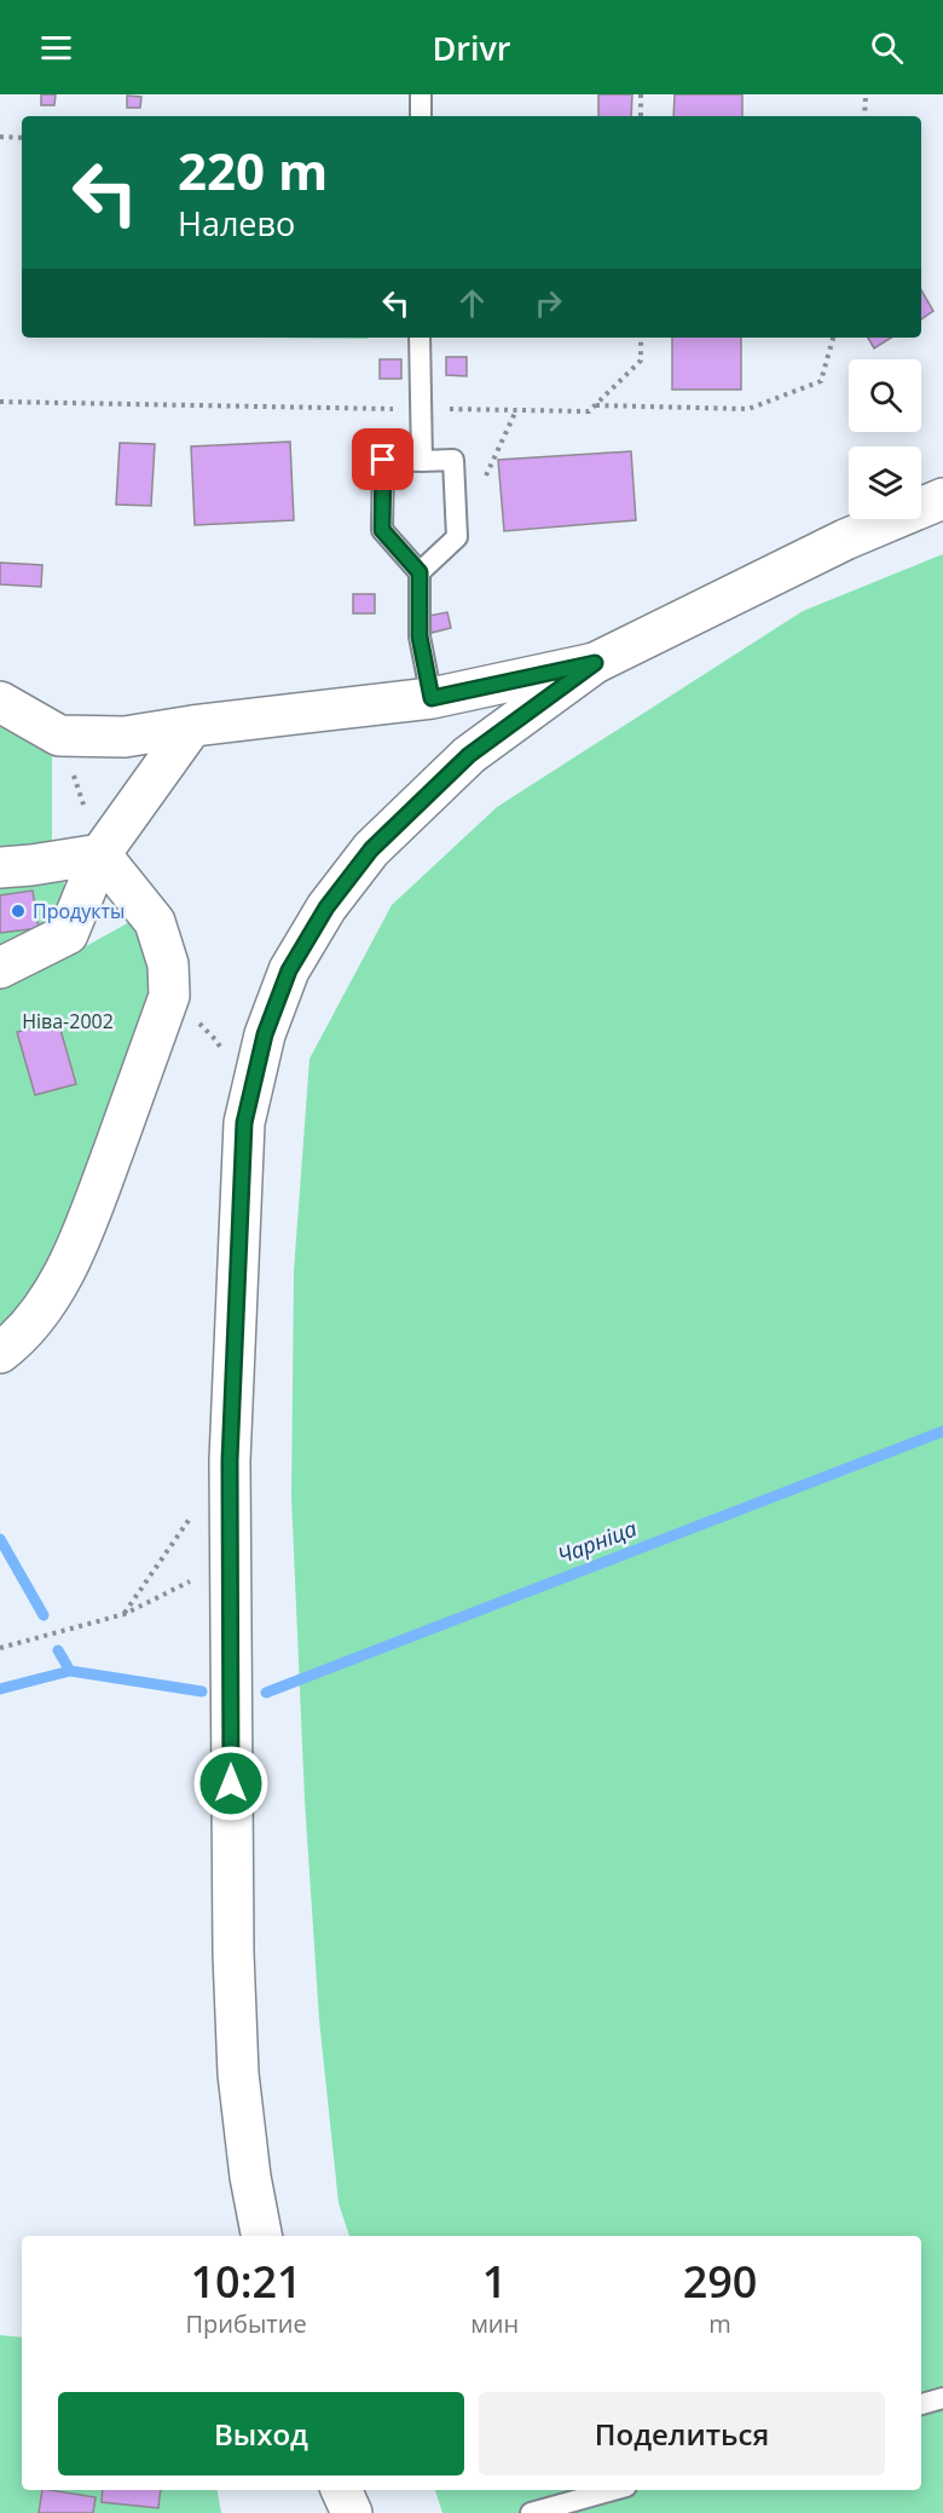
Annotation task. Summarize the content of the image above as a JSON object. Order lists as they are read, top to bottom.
{
  "water": ["Чарніца"],
  "parks": ["Ніва-2002"],
  "places": ["Продукты"],
  "page": {
    "header": "Drivr",
    "turn": ["220 m", "Налево"],
    "eta": [
      "10:21",
      "Прибытие",
      "1",
      "мин",
      "290",
      "m"
    ],
    "buttons": ["Выход", "Поделиться"]
  }
}
